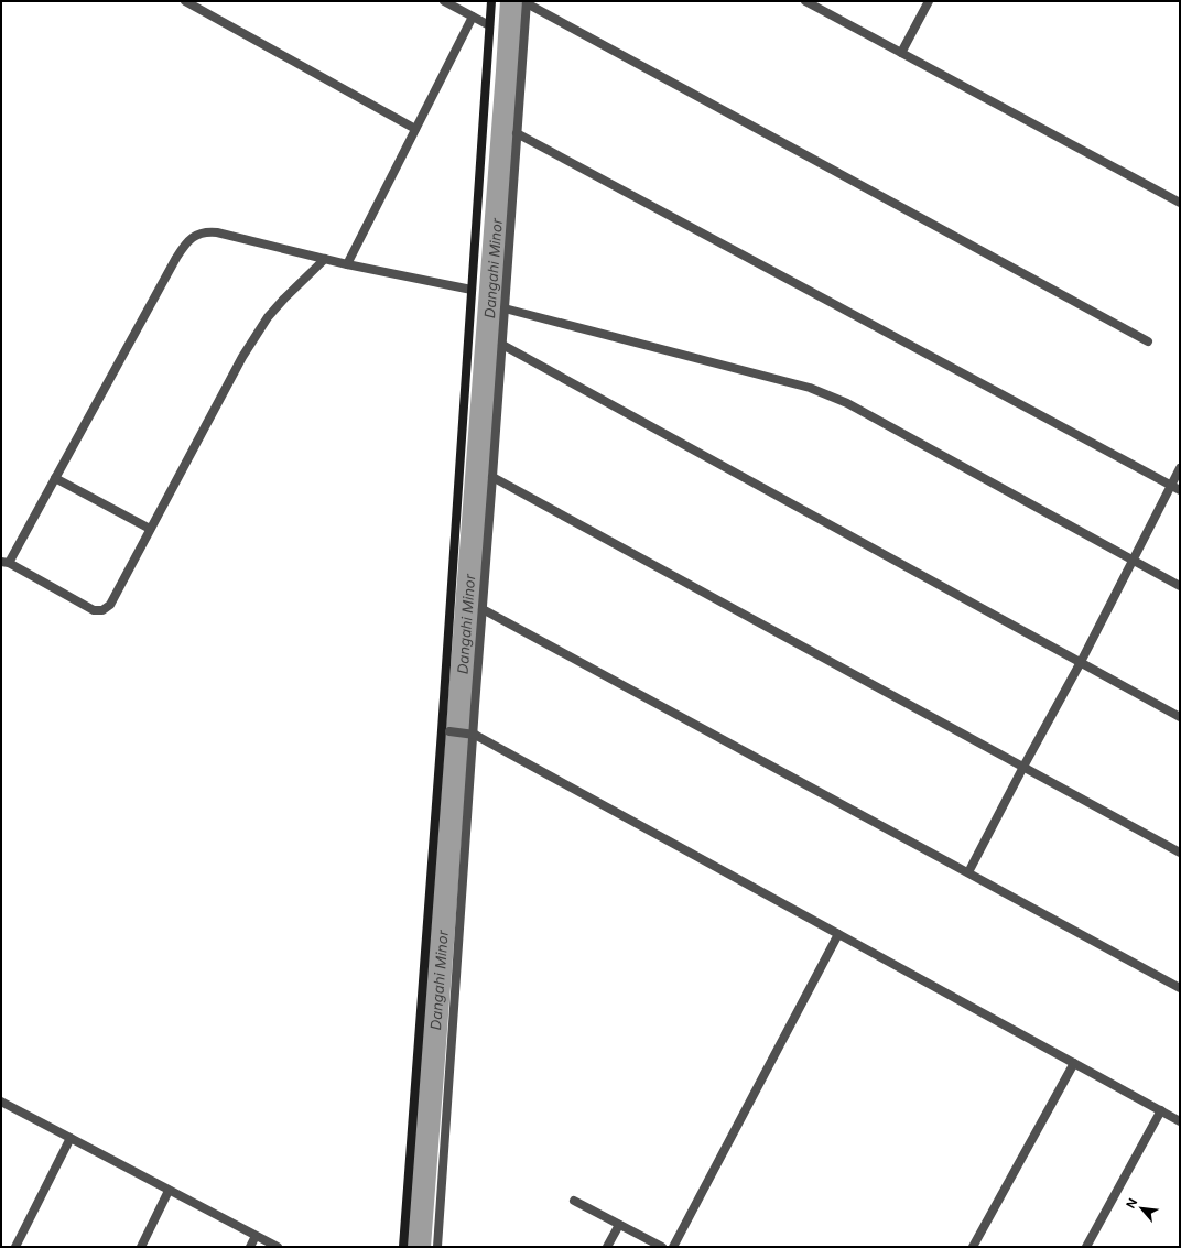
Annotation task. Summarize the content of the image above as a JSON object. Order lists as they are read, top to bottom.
{
  "water": ["Dangahi Minor"],
  "north": "top left"
}
